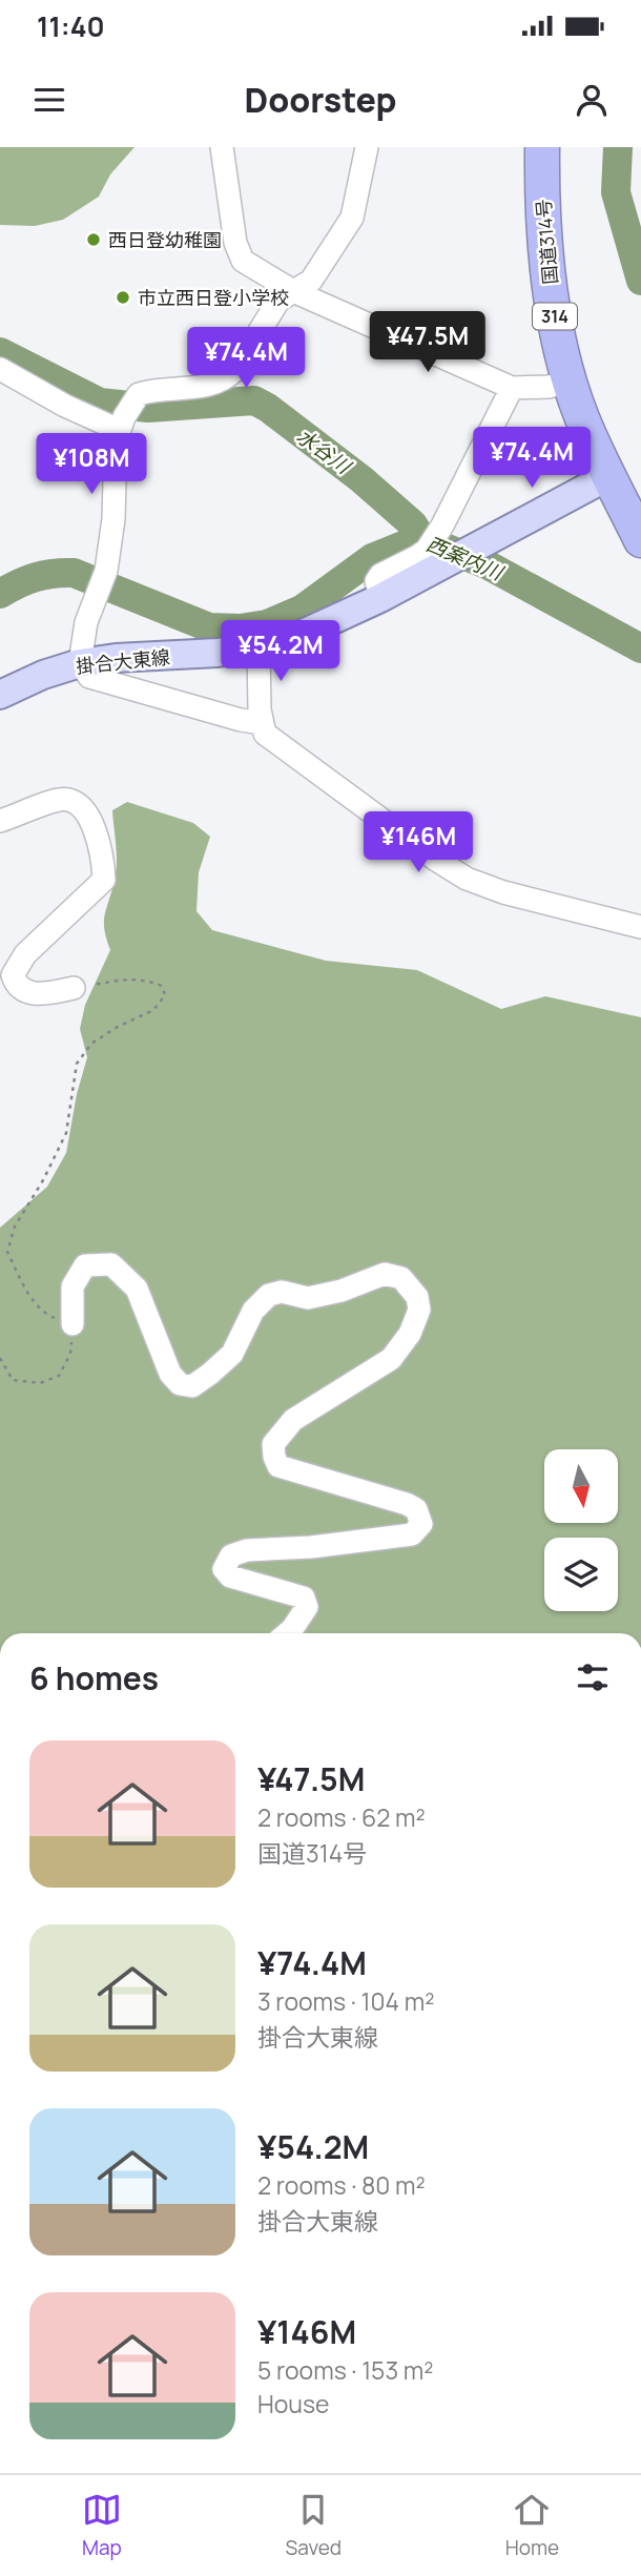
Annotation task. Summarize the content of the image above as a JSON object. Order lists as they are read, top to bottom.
{
  "streets": {
    "highway": ["国道314号", "314"],
    "main road": ["掛合大東線"]
  },
  "crossings": [
    ["国道314号", "掛合大東線"]
  ],
  "water": ["水谷川", "西案内川"],
  "places": ["西日登幼稚園", "市立西日登小学校"],
  "north": "bottom",
  "page": {
    "status": "11:40",
    "header": "Doorstep",
    "price": [
      "¥47.5M",
      "¥74.4M",
      "¥74.4M",
      "¥108M",
      "¥54.2M",
      "¥146M"
    ],
    "heading": "6 homes",
    "list": [
      {
        "name": "¥47.5M",
        "note": "2 rooms · 62 m² · 国道314号"
      },
      {
        "name": "¥74.4M",
        "note": "3 rooms · 104 m² · 掛合大東線"
      },
      {
        "name": "¥54.2M",
        "note": "2 rooms · 80 m² · 掛合大東線"
      },
      {
        "name": "¥146M",
        "note": "5 rooms · 153 m² · House"
      }
    ],
    "tabs": ["Map", "Saved", "Home"]
  }
}
